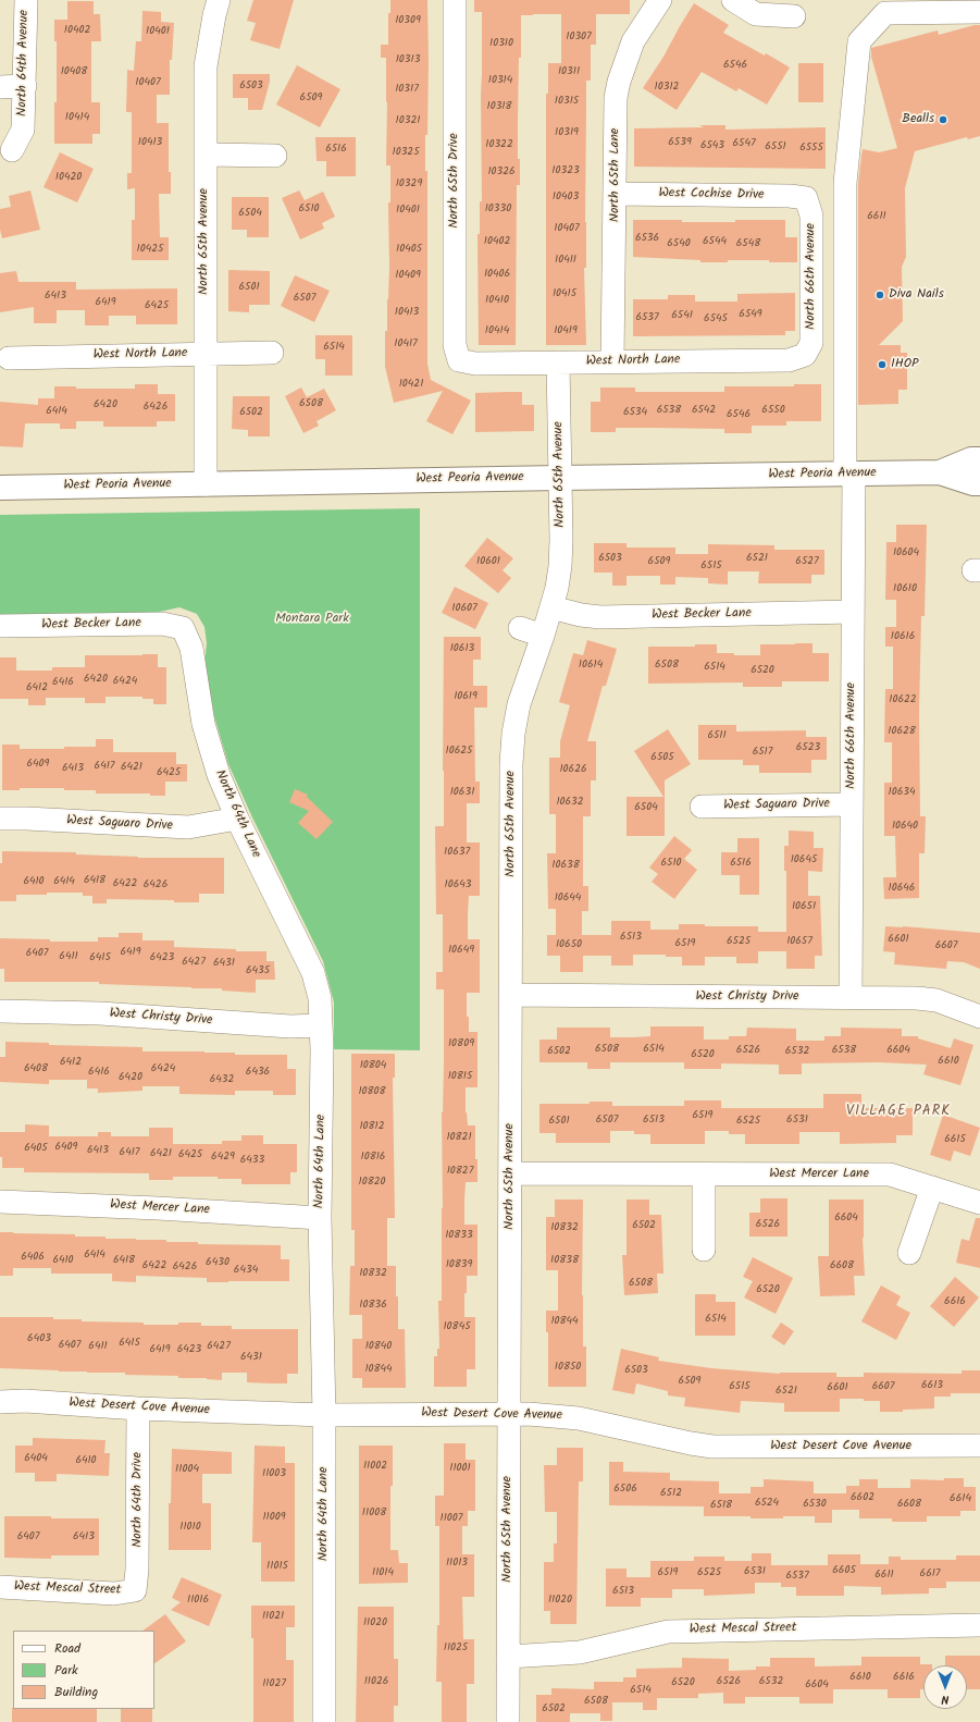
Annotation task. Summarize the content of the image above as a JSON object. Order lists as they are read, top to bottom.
{
  "streets": {
    "main road": ["West Peoria Avenue"],
    "street": [
      "North 64th Avenue",
      "North 65th Lane",
      "North 65th Drive",
      "West Cochise Drive",
      "North 65th Avenue",
      "North 66th Avenue",
      "West North Lane",
      "West Becker Lane",
      "West Saguaro Drive",
      "North 64th Lane",
      "West Christy Drive",
      "West Mercer Lane",
      "West Desert Cove Avenue",
      "North 64th Drive",
      "West Mescal Street"
    ]
  },
  "crossings": [
    ["North 65th Lane", "West Cochise Drive"],
    ["North 65th Lane", "West North Lane"],
    ["North 65th Drive", "West North Lane"],
    ["West Cochise Drive", "North 66th Avenue"],
    ["North 65th Avenue", "West North Lane"],
    ["North 65th Avenue", "West Peoria Avenue"],
    ["North 65th Avenue", "West Becker Lane"],
    ["North 65th Avenue", "West Christy Drive"],
    ["North 65th Avenue", "West Mercer Lane"],
    ["North 65th Avenue", "West Desert Cove Avenue"],
    ["North 65th Avenue", "West Mescal Street"],
    ["North 66th Avenue", "West North Lane"],
    ["North 66th Avenue", "West Peoria Avenue"],
    ["North 66th Avenue", "West Becker Lane"],
    ["North 66th Avenue", "West Saguaro Drive"],
    ["North 66th Avenue", "West Christy Drive"],
    ["West Becker Lane", "North 64th Lane"],
    ["West Saguaro Drive", "North 64th Lane"],
    ["North 64th Lane", "West Christy Drive"],
    ["North 64th Lane", "West Mercer Lane"],
    ["North 64th Lane", "West Desert Cove Avenue"],
    ["West Desert Cove Avenue", "North 64th Drive"],
    ["North 64th Drive", "West Mescal Street"]
  ],
  "districts": ["VILLAGE PARK"],
  "parks": ["Montara Park"],
  "places": ["Bealls", "Diva Nails", "IHOP"],
  "house_numbers": [
    "10309",
    "10402",
    "10401",
    "10307",
    "10310",
    "10313",
    "6546",
    "10408",
    "10311",
    "10314",
    "10407",
    "6503",
    "10312",
    "10317",
    "6509",
    "10315",
    "10318",
    "10414",
    "10321",
    "10319",
    "10413",
    "6539",
    "6547",
    "10322",
    "6543",
    "6551",
    "6555",
    "6516",
    "10325",
    "10323",
    "10326",
    "10420",
    "10329",
    "10403",
    "6510",
    "10330",
    "10401",
    "6504",
    "6611",
    "10407",
    "6536",
    "10402",
    "6544",
    "6540",
    "6548",
    "10425",
    "10405",
    "10411",
    "10406",
    "10409",
    "6501",
    "10415",
    "6413",
    "6507",
    "10410",
    "6419",
    "6425",
    "10413",
    "6549",
    "6541",
    "6537",
    "6545",
    "10414",
    "10419",
    "10417",
    "6514",
    "10421",
    "6508",
    "6420",
    "6426",
    "6538",
    "6542",
    "6550",
    "6414",
    "6502",
    "6534",
    "6546",
    "10604",
    "6503",
    "6521",
    "10601",
    "6509",
    "6527",
    "6515",
    "10610",
    "10607",
    "10616",
    "10613",
    "10614",
    "6508",
    "6514",
    "6520",
    "6420",
    "6424",
    "6416",
    "6412",
    "10619",
    "10622",
    "10628",
    "6511",
    "6523",
    "10625",
    "6517",
    "6505",
    "6409",
    "6417",
    "6421",
    "6413",
    "10626",
    "6425",
    "10631",
    "10634",
    "10632",
    "6504",
    "10640",
    "10637",
    "10645",
    "6510",
    "6516",
    "10638",
    "6418",
    "6410",
    "6414",
    "6422",
    "6426",
    "10643",
    "10646",
    "10644",
    "10651",
    "6513",
    "6601",
    "6525",
    "10657",
    "6519",
    "10650",
    "6607",
    "10649",
    "6419",
    "6407",
    "6411",
    "6415",
    "6423",
    "6427",
    "6431",
    "6435",
    "10809",
    "6508",
    "6514",
    "6526",
    "6538",
    "6604",
    "6502",
    "6532",
    "6520",
    "6610",
    "6412",
    "10804",
    "6408",
    "6424",
    "6416",
    "6436",
    "10815",
    "6420",
    "6432",
    "10808",
    "6519",
    "6507",
    "6513",
    "6531",
    "6501",
    "6525",
    "10812",
    "10821",
    "6615",
    "6409",
    "6405",
    "6413",
    "6417",
    "6421",
    "6425",
    "6429",
    "10816",
    "6433",
    "10827",
    "10820",
    "6604",
    "6526",
    "6502",
    "10832",
    "10833",
    "6414",
    "6406",
    "6410",
    "6418",
    "10838",
    "6430",
    "10839",
    "6422",
    "6608",
    "6426",
    "6434",
    "10832",
    "6508",
    "6520",
    "6616",
    "10836",
    "6514",
    "10844",
    "10845",
    "6403",
    "6415",
    "6407",
    "6411",
    "6427",
    "10840",
    "6419",
    "6423",
    "6431",
    "10850",
    "10844",
    "6503",
    "6509",
    "6613",
    "6515",
    "6607",
    "6601",
    "6521",
    "6404",
    "6410",
    "11002",
    "11001",
    "11004",
    "11003",
    "6506",
    "6512",
    "6602",
    "6614",
    "6524",
    "6530",
    "6608",
    "6518",
    "11008",
    "11009",
    "11007",
    "11010",
    "6407",
    "6413",
    "11013",
    "11015",
    "6605",
    "6531",
    "11014",
    "6519",
    "6525",
    "6617",
    "6611",
    "6537",
    "6513",
    "11016",
    "11020",
    "11021",
    "11020",
    "11025",
    "6610",
    "6616",
    "11026",
    "6526",
    "6532",
    "6520",
    "11027",
    "6604",
    "6514",
    "6508",
    "6502"
  ],
  "legend": ["Road", "Park", "Building"],
  "north": "bottom"
}
